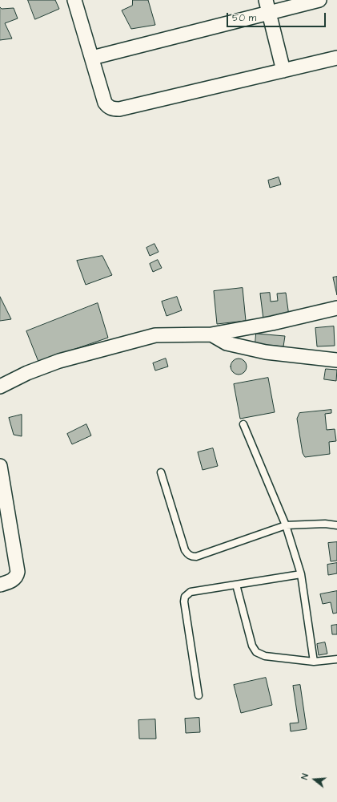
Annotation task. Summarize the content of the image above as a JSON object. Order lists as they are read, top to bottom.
{
  "scale_bar": "50 m",
  "north": "left"
}
